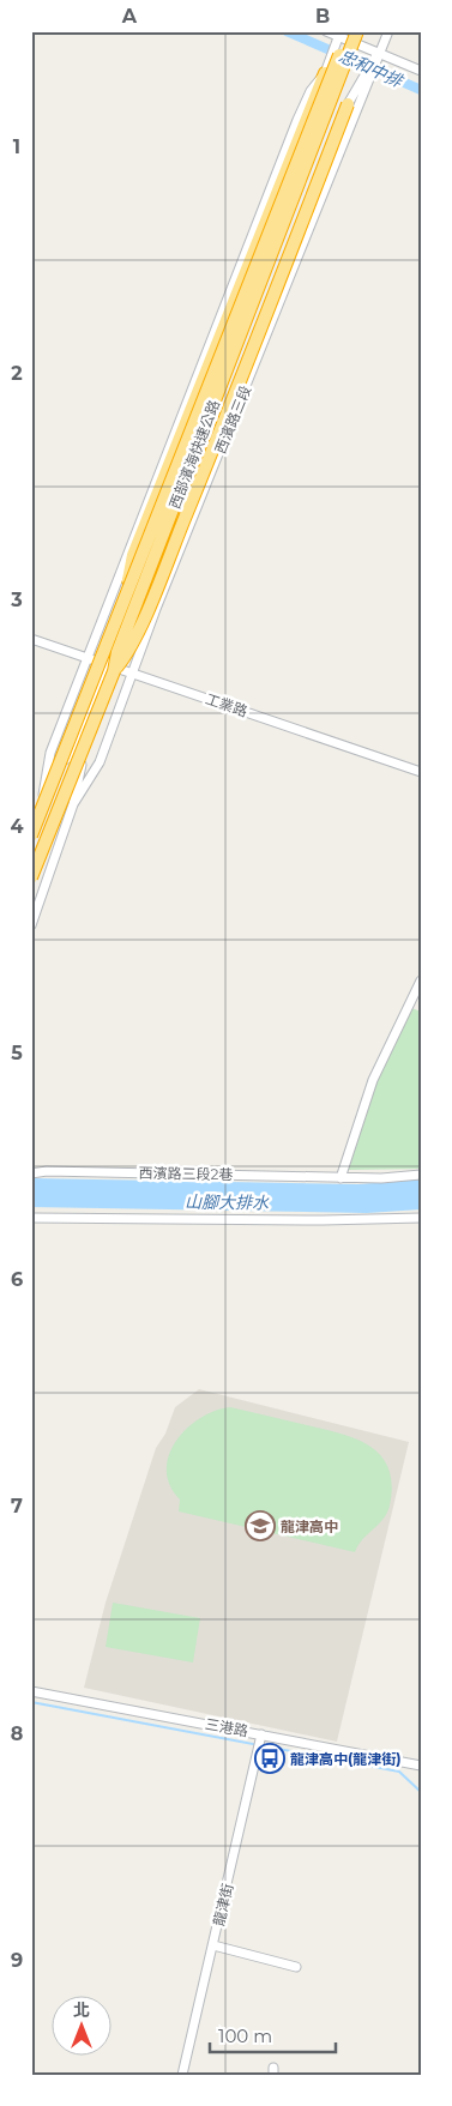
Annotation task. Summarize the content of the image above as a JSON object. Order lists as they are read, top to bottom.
{
  "streets": {
    "highway": ["西部濱海快速公路"],
    "street": [
      "西濱路三段",
      "工業路",
      "西濱路三段2巷",
      "三港路",
      "龍津街"
    ]
  },
  "crossings": [
    ["西濱路三段", "西部濱海快速公路"],
    ["西濱路三段", "工業路"],
    ["西部濱海快速公路", "工業路"],
    ["三港路", "龍津街"]
  ],
  "water": ["忠和中排", "山腳大排水"],
  "places": {
    "school or university": ["龍津高中"],
    "bus stop": ["龍津高中(龍津街)"]
  },
  "scale_bar": "100 m",
  "north": "top",
  "grid": {
    "columns": ["A", "B"],
    "rows": [
      "1",
      "2",
      "3",
      "4",
      "5",
      "6",
      "7",
      "8",
      "9"
    ]
  }
}
